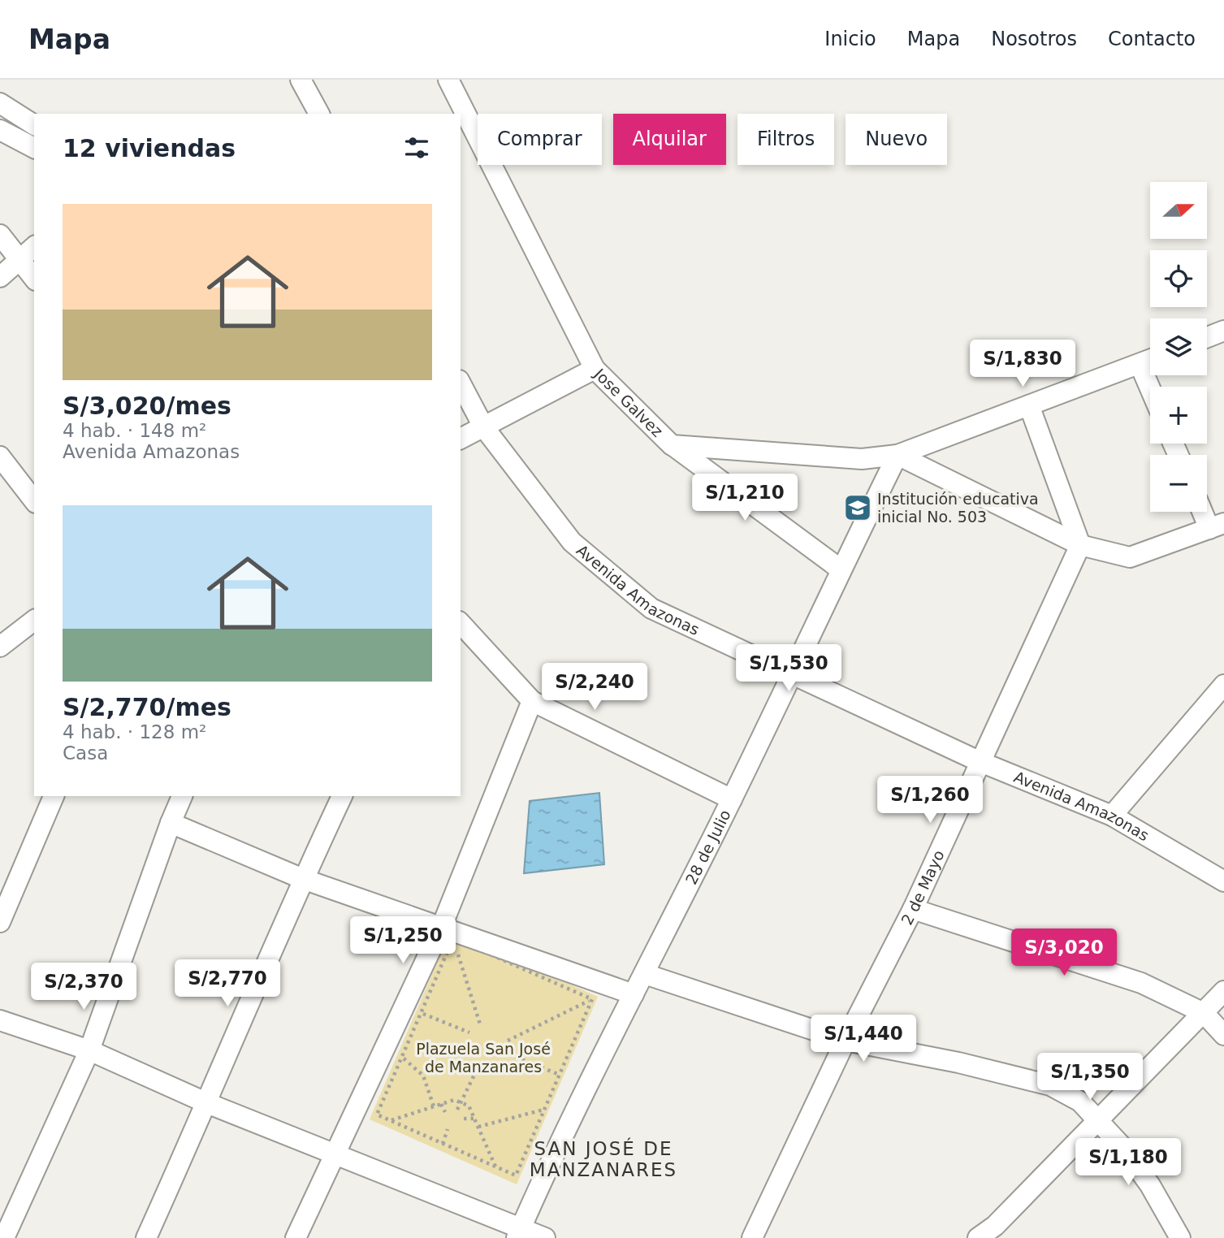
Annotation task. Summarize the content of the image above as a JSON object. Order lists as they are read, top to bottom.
{
  "streets": {
    "street": [
      "Jose Galvez",
      "Avenida Amazonas",
      "28 de Julio",
      "2 de Mayo"
    ]
  },
  "crossings": [
    ["Jose Galvez", "28 de Julio"],
    ["Avenida Amazonas", "28 de Julio"],
    ["Avenida Amazonas", "2 de Mayo"]
  ],
  "districts": ["SAN JOSÉ DE MANZANARES"],
  "parks": ["Plazuela San José de Manzanares"],
  "places": {
    "school or university": ["Institución educativa inicial No. 503"]
  },
  "north": "right",
  "page": {
    "header": "Mapa",
    "nav": [
      "Inicio",
      "Mapa",
      "Nosotros",
      "Contacto"
    ],
    "chip": [
      "Comprar",
      "Alquilar",
      "Filtros",
      "Nuevo"
    ],
    "heading": "12 viviendas",
    "map_buttons": ["+", "−"],
    "list": [
      {
        "name": "S/3,020/mes",
        "note": "4 hab. · 148 m² · Avenida Amazonas"
      },
      {
        "name": "S/2,770/mes",
        "note": "4 hab. · 128 m² · Casa"
      }
    ],
    "price": [
      "S/1,830",
      "S/1,210",
      "S/1,530",
      "S/2,240",
      "S/1,260",
      "S/1,250",
      "S/3,020",
      "S/2,770",
      "S/2,370",
      "S/1,440",
      "S/1,350",
      "S/1,180"
    ]
  }
}
